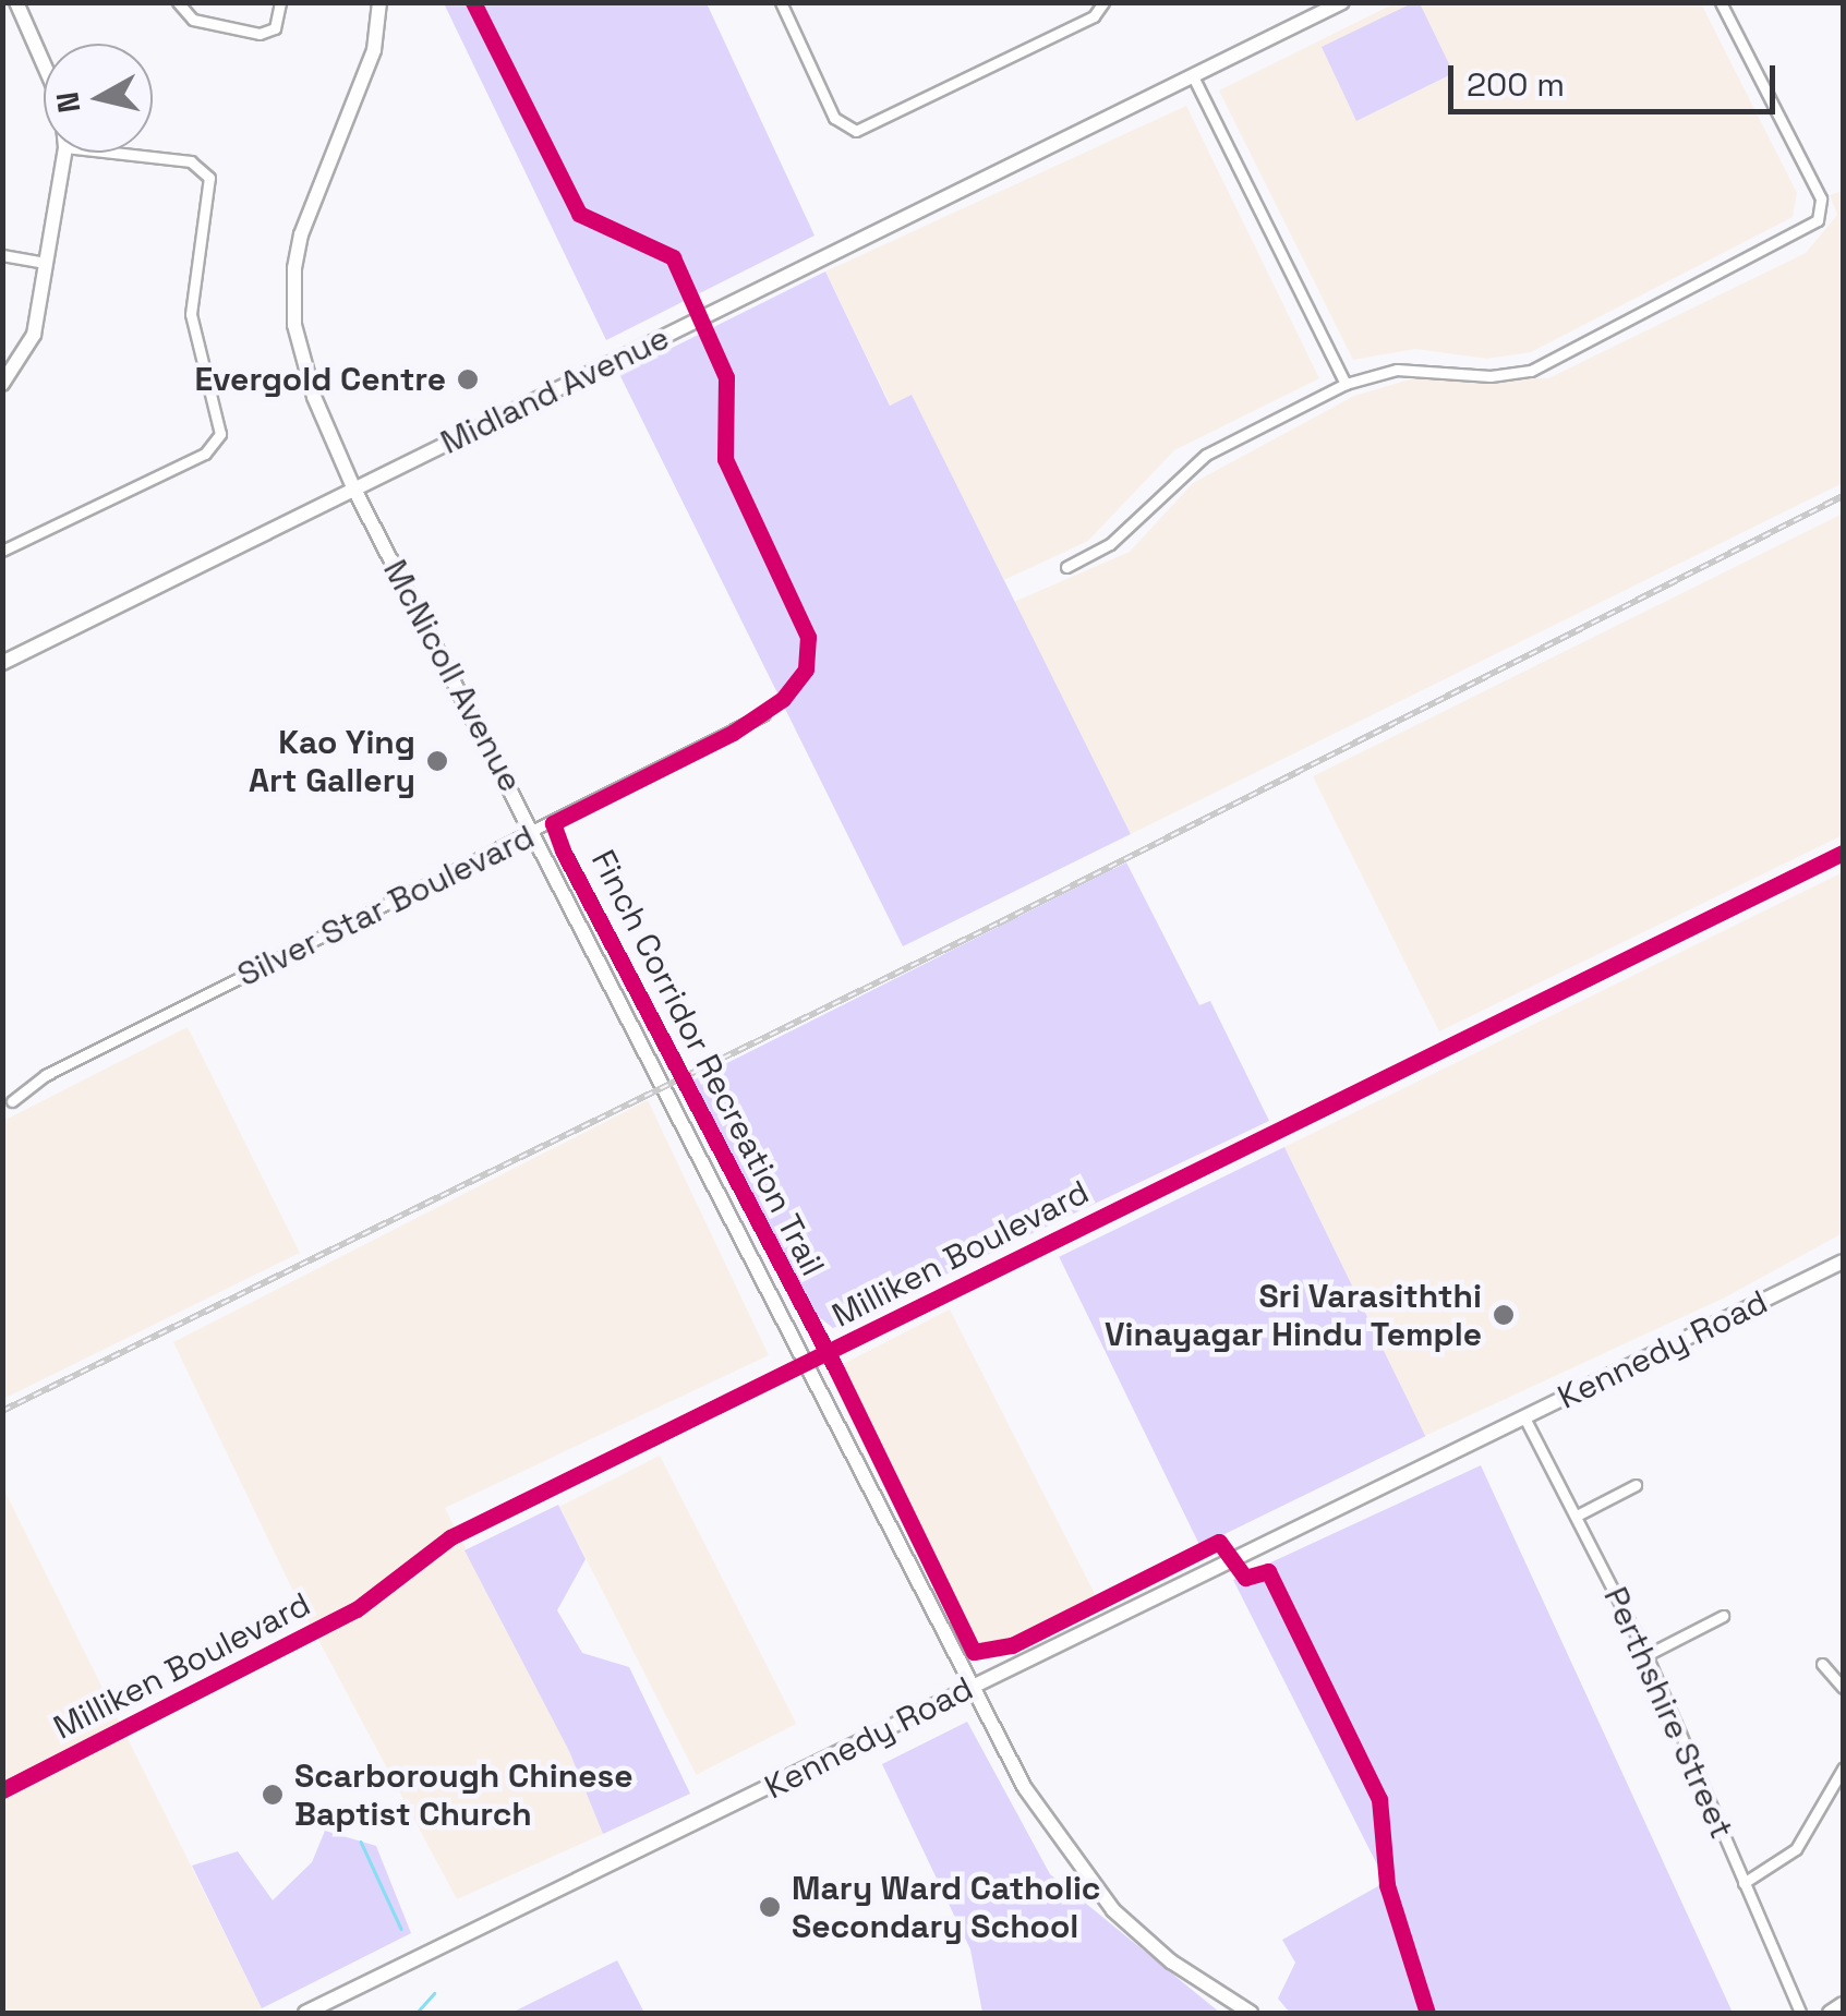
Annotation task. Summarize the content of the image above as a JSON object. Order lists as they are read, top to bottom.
{
  "streets": {
    "main road": ["Midland Avenue", "McNicoll Avenue", "Kennedy Road"],
    "street": ["Silver Star Boulevard", "Milliken Boulevard", "Perthshire Street"],
    "cycle path": ["Finch Corridor Recreation Trail"]
  },
  "crossings": [
    ["Midland Avenue", "McNicoll Avenue"],
    ["McNicoll Avenue", "Silver Star Boulevard"],
    ["McNicoll Avenue", "Milliken Boulevard"],
    ["McNicoll Avenue", "Kennedy Road"],
    ["Kennedy Road", "Perthshire Street"]
  ],
  "places": [
    "Evergold Centre",
    "Kao Ying Art Gallery",
    "Sri Varasiththi Vinayagar Hindu Temple",
    "Scarborough Chinese Baptist Church",
    "Mary Ward Catholic Secondary School"
  ],
  "scale_bar": "200 m",
  "north": "left"
}
